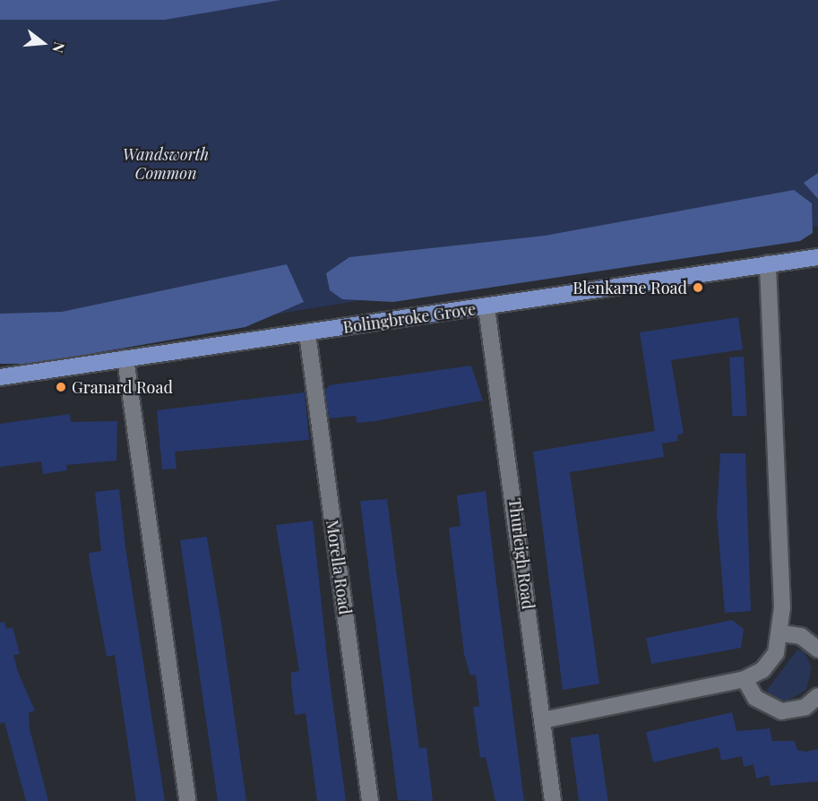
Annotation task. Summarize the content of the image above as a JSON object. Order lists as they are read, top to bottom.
{
  "streets": {
    "main road": ["Bolingbroke Grove"],
    "street": ["Thurleigh Road", "Morella Road"]
  },
  "crossings": [
    ["Bolingbroke Grove", "Thurleigh Road"],
    ["Bolingbroke Grove", "Morella Road"]
  ],
  "parks": ["Wandsworth Common"],
  "places": ["Blenkarne Road", "Granard Road"],
  "north": "right"
}
